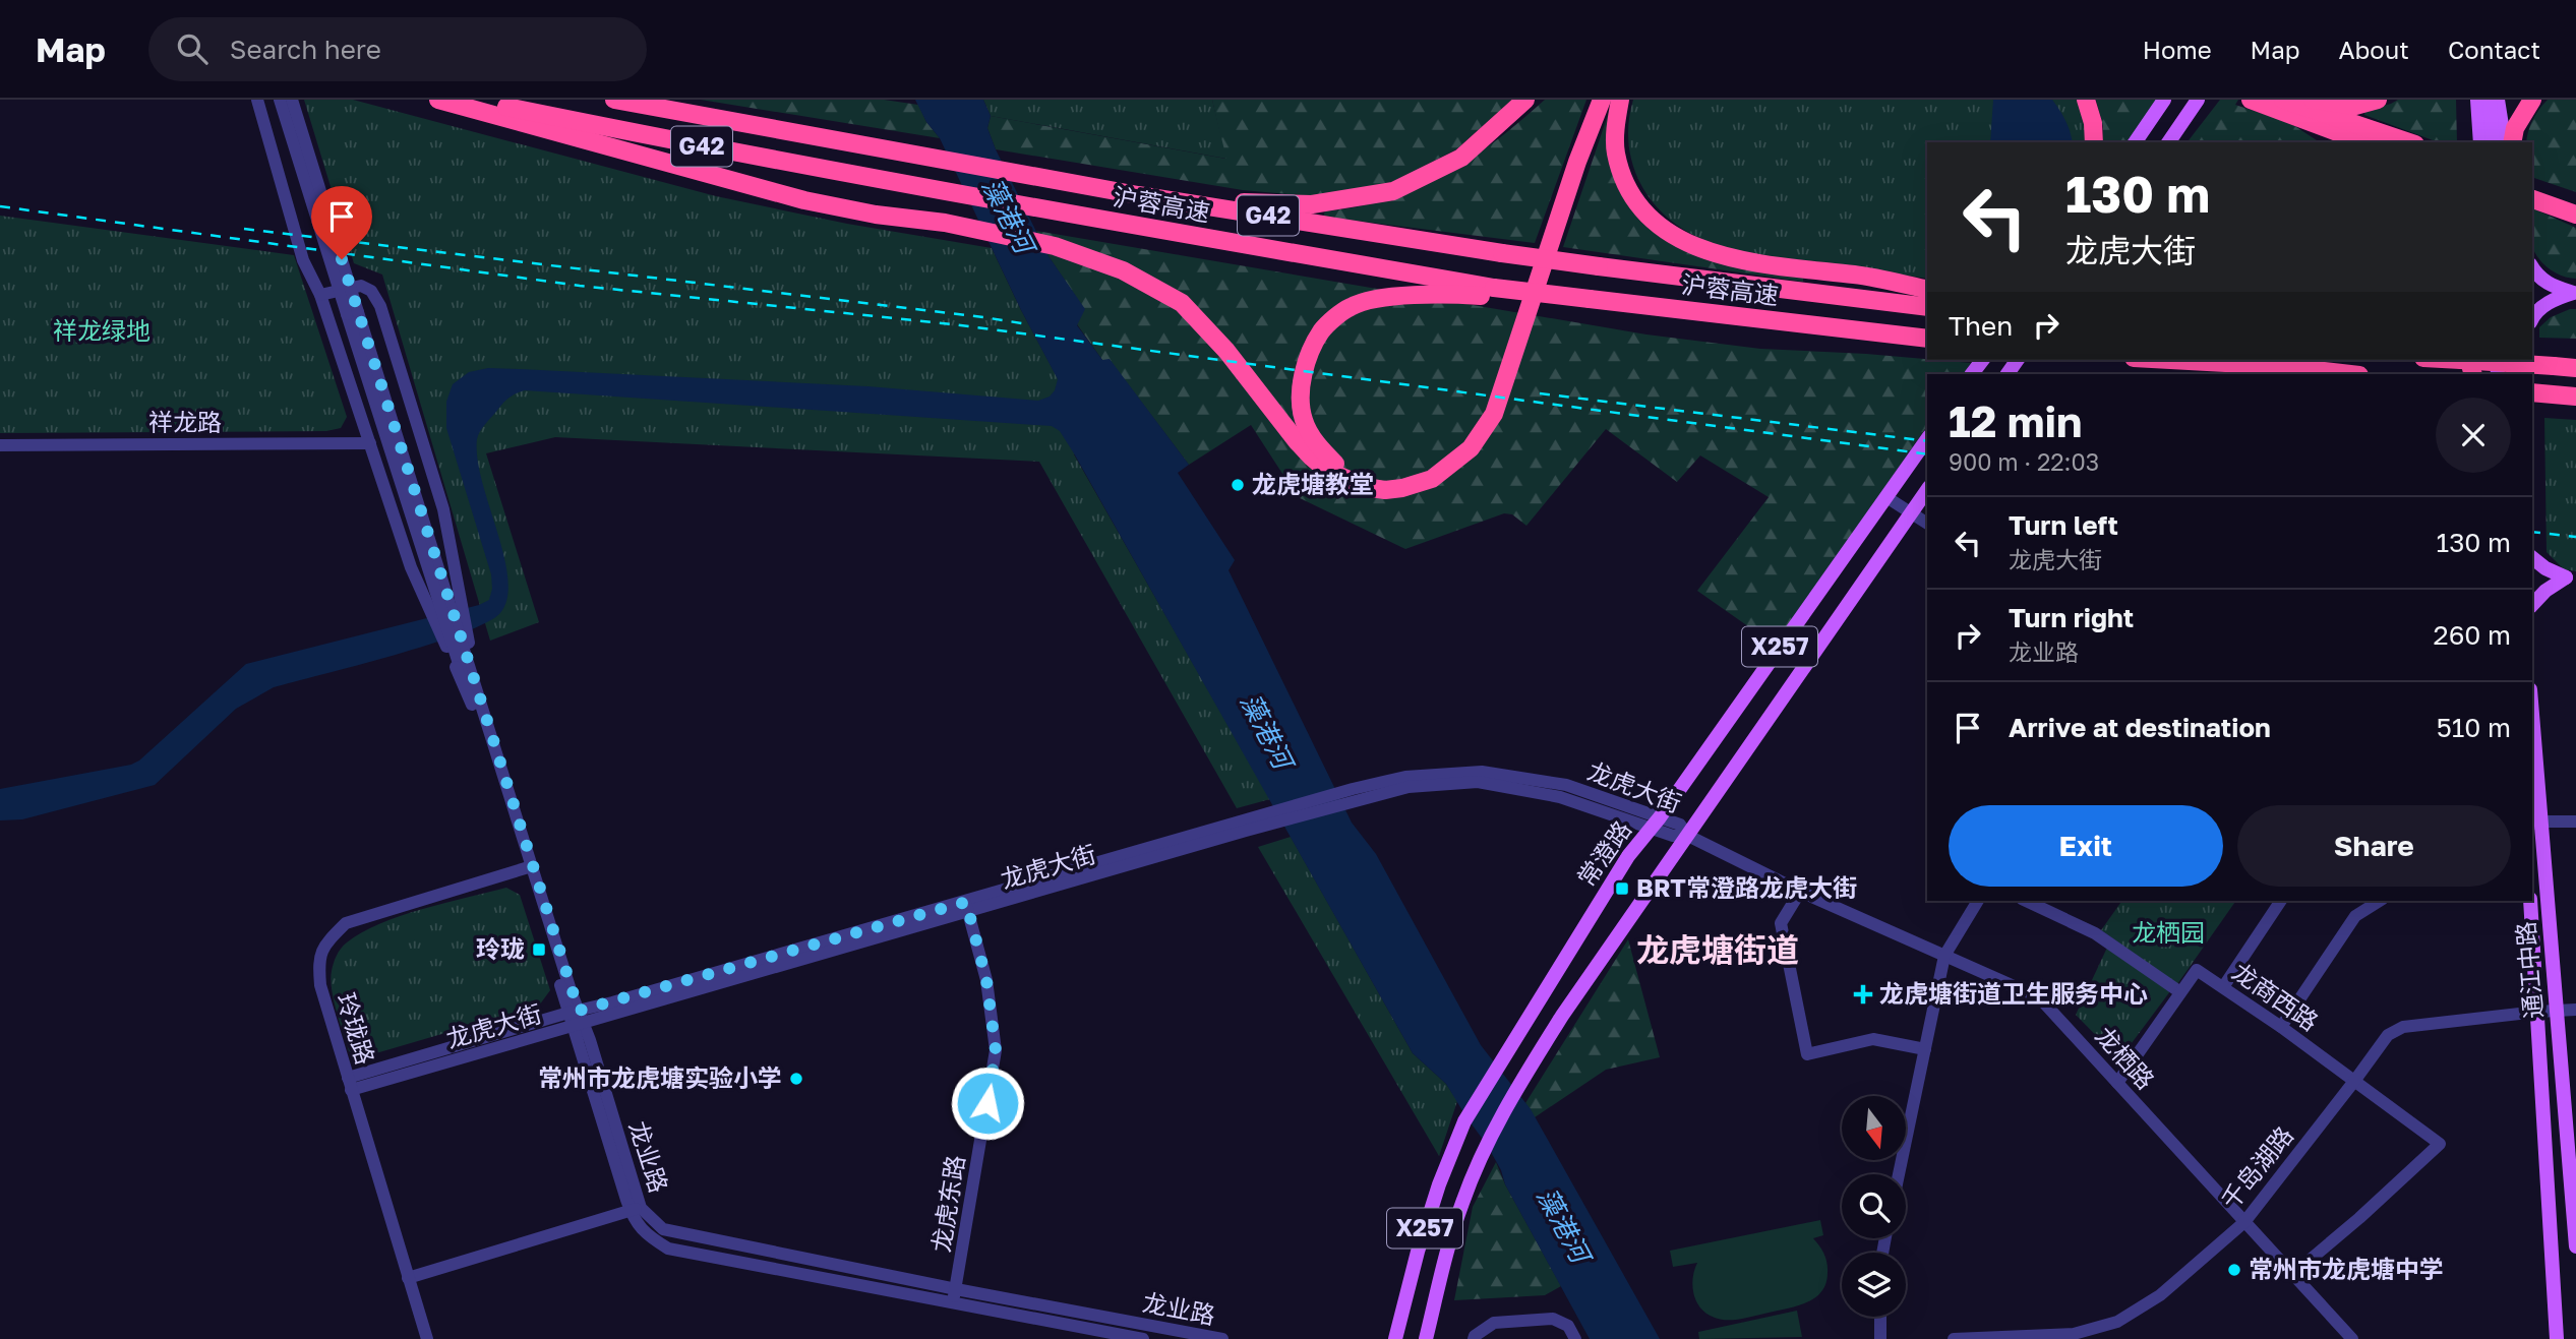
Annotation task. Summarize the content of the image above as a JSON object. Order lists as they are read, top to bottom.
{
  "streets": {
    "highway": ["G42", "沪蓉高速"],
    "main road": ["X257", "常澄路", "通江中路"],
    "street": [
      "祥龙路",
      "龙虎大街",
      "龙商西路",
      "玲珑路",
      "龙栖路",
      "龙业路",
      "千岛湖路",
      "龙虎东路"
    ]
  },
  "crossings": [
    ["G42", "沪蓉高速"],
    ["X257", "龙虎大街"],
    ["X257", "龙栖路"],
    ["龙虎大街", "常澄路"],
    ["龙虎大街", "玲珑路"],
    ["龙虎大街", "龙栖路"],
    ["龙虎大街", "龙业路"],
    ["龙虎大街", "龙虎东路"],
    ["通江中路", "千岛湖路"],
    ["龙商西路", "龙栖路"],
    ["龙商西路", "千岛湖路"],
    ["玲珑路", "龙业路"],
    ["龙栖路", "千岛湖路"],
    ["龙业路", "龙虎东路"]
  ],
  "districts": ["龙虎塘街道"],
  "water": ["藻港河"],
  "parks": ["祥龙绿地", "龙栖园"],
  "places": {
    "other": ["龙虎塘教堂", "常州市龙虎塘实验小学", "常州市龙虎塘中学"],
    "transit": ["BRT常澄路龙虎大街", "玲珑"],
    "health": ["龙虎塘街道卫生服务中心"]
  },
  "north": "bottom",
  "page": {
    "header": "Map",
    "search": "Search here",
    "nav": [
      "Home",
      "Map",
      "About",
      "Contact"
    ],
    "turn": ["130 m", "龙虎大街"],
    "then": "Then",
    "heading": ["12 min", "900 m · 22:03"],
    "list": [
      {
        "name": "Turn left",
        "note": "龙虎大街",
        "value": "130 m"
      },
      {
        "name": "Turn right",
        "note": "龙业路",
        "value": "260 m"
      },
      {
        "name": "Arrive at destination",
        "value": "510 m"
      }
    ],
    "buttons": ["Exit", "Share"]
  }
}
